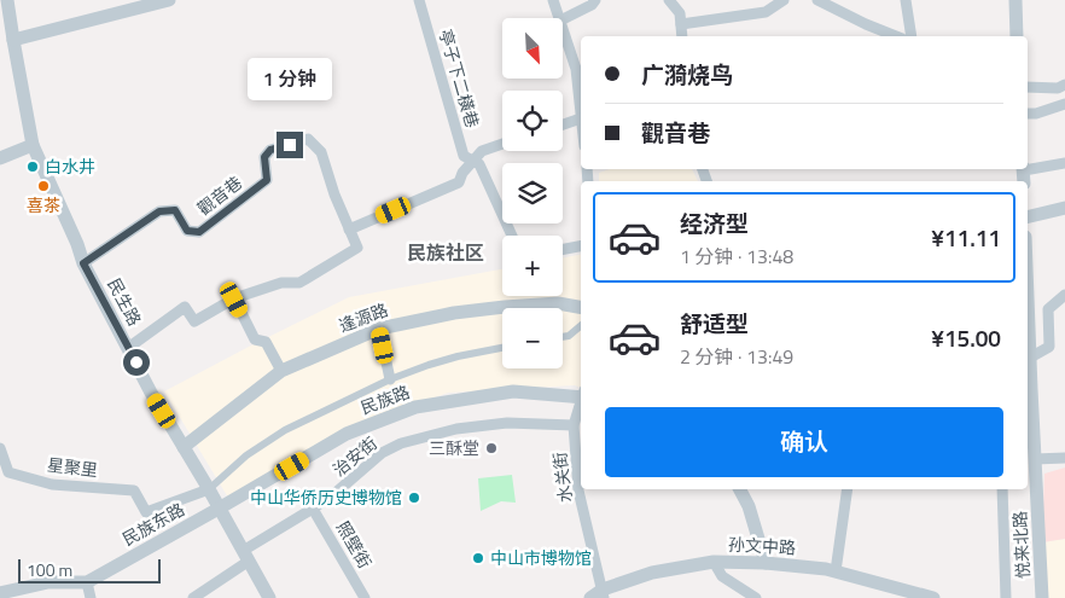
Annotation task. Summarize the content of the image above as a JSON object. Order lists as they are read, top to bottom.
{
  "streets": {
    "street": [
      "亭子下二橫巷",
      "觀音巷",
      "民生路",
      "逢源路",
      "民族路",
      "治安街",
      "星聚里",
      "水关街",
      "民族东路",
      "照壁街",
      "悦来北路",
      "孙文中路"
    ]
  },
  "crossings": [
    ["觀音巷", "民生路"],
    ["民生路", "逢源路"],
    ["民生路", "民族路"],
    ["民生路", "治安街"],
    ["民生路", "星聚里"],
    ["民生路", "民族东路"],
    ["民族路", "民族东路"],
    ["治安街", "水关街"],
    ["治安街", "照壁街"],
    ["水关街", "孙文中路"]
  ],
  "districts": ["民族社区"],
  "places": [
    "白水井",
    "喜茶",
    "三酥堂",
    "中山华侨历史博物馆",
    "中山市博物馆"
  ],
  "scale_bar": "100 m",
  "north": "bottom right",
  "page": {
    "map_buttons": ["+", "−"],
    "banner": ["广漪烧鸟", "觀音巷"],
    "bubble": "1 分钟",
    "list": [
      {
        "name": "经济型",
        "note": "1 分钟 · 13:48",
        "value": "¥11.11"
      },
      {
        "name": "舒适型",
        "note": "2 分钟 · 13:49",
        "value": "¥15.00"
      }
    ],
    "buttons": "确认",
    "scale": "100 m"
  }
}
